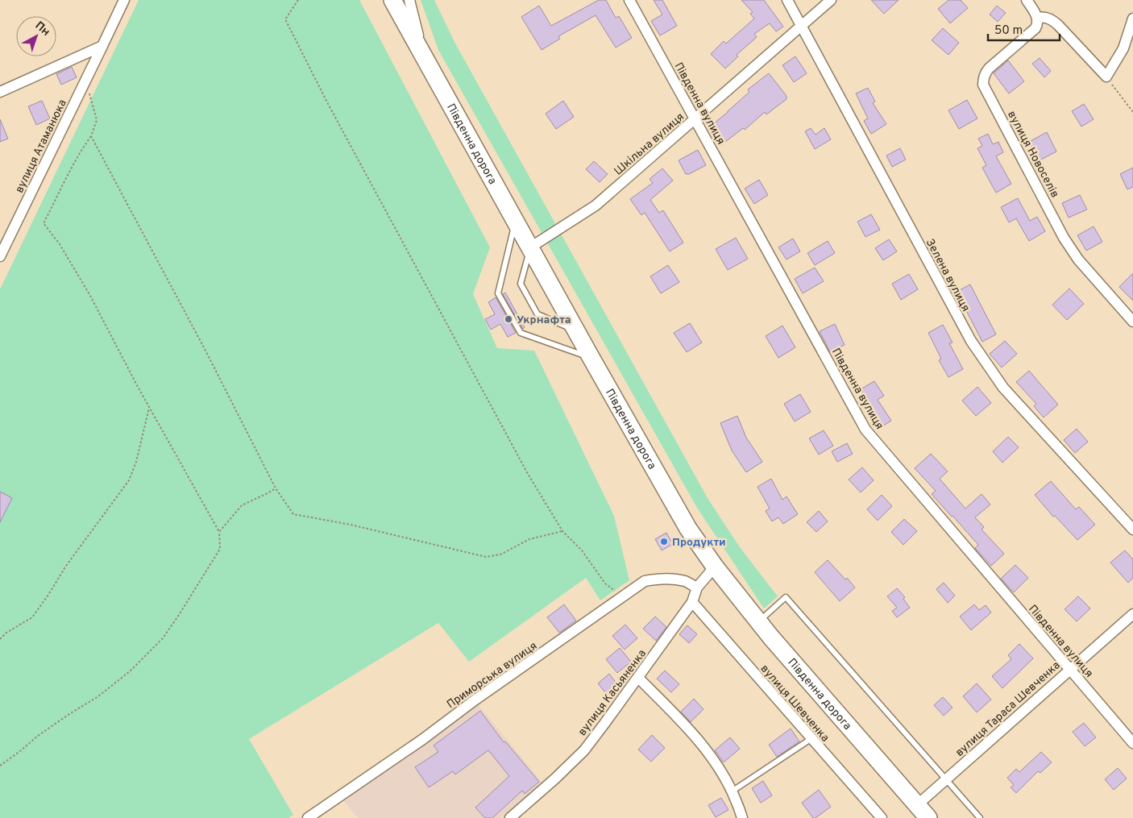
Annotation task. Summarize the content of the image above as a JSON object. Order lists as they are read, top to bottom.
{
  "streets": {
    "highway": ["Південна дорога"],
    "street": [
      "Південна вулиця",
      "Шкільна вулиця",
      "вулиця Атаманюка",
      "вулиця Новоселів",
      "Зелена вулиця",
      "Приморська вулиця",
      "вулиця Касьяненка",
      "вулиця Шевченка",
      "вулиця Тараса Шевченка"
    ]
  },
  "crossings": [
    ["Південна вулиця", "Шкільна вулиця"],
    ["Південна вулиця", "вулиця Тараса Шевченка"],
    ["Шкільна вулиця", "Південна дорога"],
    ["Шкільна вулиця", "Зелена вулиця"],
    ["Південна дорога", "вулиця Касьяненка"],
    ["Південна дорога", "вулиця Тараса Шевченка"],
    ["Приморська вулиця", "вулиця Касьяненка"],
    ["вулиця Касьяненка", "вулиця Шевченка"]
  ],
  "places": ["Укрнафта", "Продукти"],
  "scale_bar": "50 m",
  "north": "top right"
}
